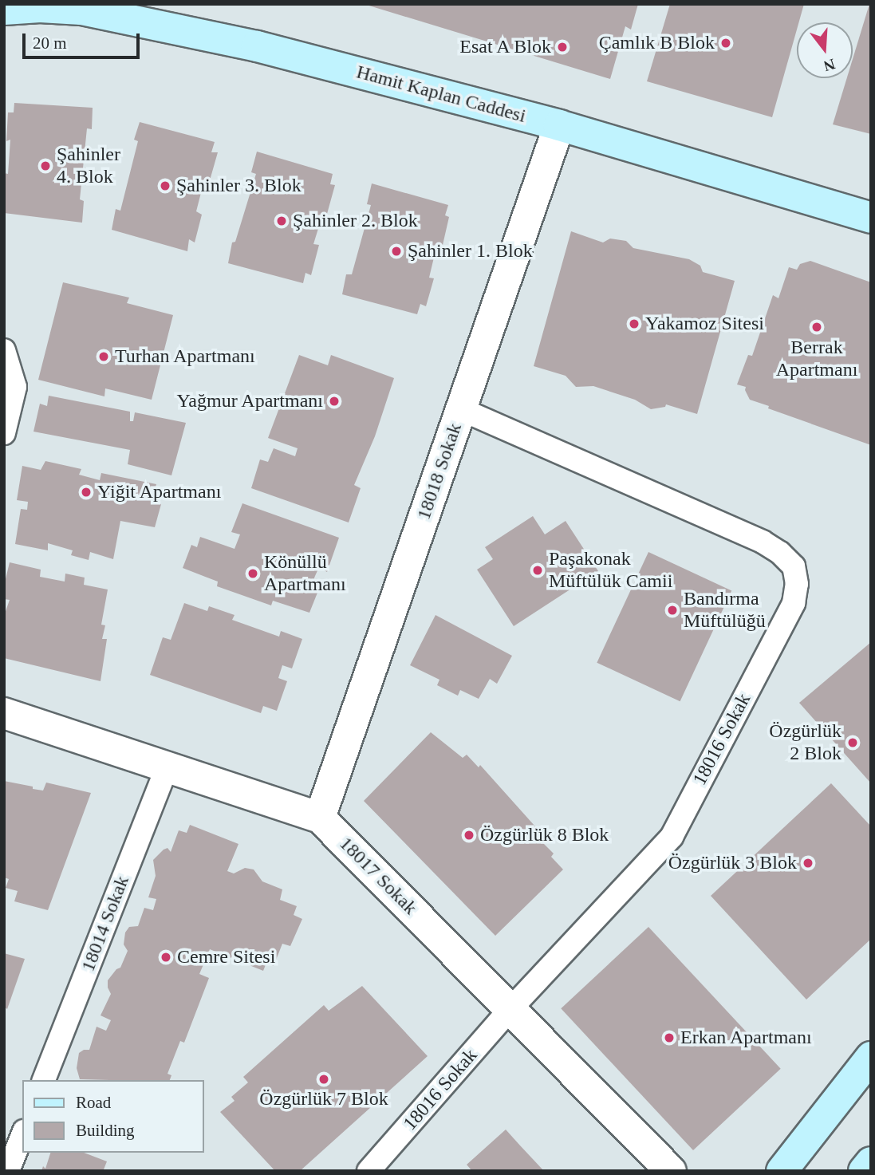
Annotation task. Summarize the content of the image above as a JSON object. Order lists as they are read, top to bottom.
{
  "streets": {
    "main road": ["Hamit Kaplan Caddesi"],
    "street": ["18018 Sokak", "18017 Sokak"],
    "lane": ["18016 Sokak", "18014 Sokak"]
  },
  "crossings": [
    ["Hamit Kaplan Caddesi", "18018 Sokak"],
    ["18018 Sokak", "18016 Sokak"],
    ["18018 Sokak", "18017 Sokak"],
    ["18016 Sokak", "18017 Sokak"],
    ["18017 Sokak", "18014 Sokak"]
  ],
  "places": [
    "Çamlık B Blok",
    "Esat A Blok",
    "Şahinler 4. Blok",
    "Şahinler 3. Blok",
    "Şahinler 2. Blok",
    "Şahinler 1. Blok",
    "Yakamoz Sitesi",
    "Berrak Apartmanı",
    "Turhan Apartmanı",
    "Yağmur Apartmanı",
    "Yiğit Apartmanı",
    "Paşakonak Müftülük Camii",
    "Könüllü Apartmanı",
    "Bandırma Müftülüğü",
    "Özgürlük 2 Blok",
    "Özgürlük 8 Blok",
    "Özgürlük 3 Blok",
    "Cemre Sitesi",
    "Erkan Apartmanı",
    "Özgürlük 7 Blok"
  ],
  "legend": ["Road", "Building"],
  "scale_bar": "20 m",
  "north": "bottom"
}
